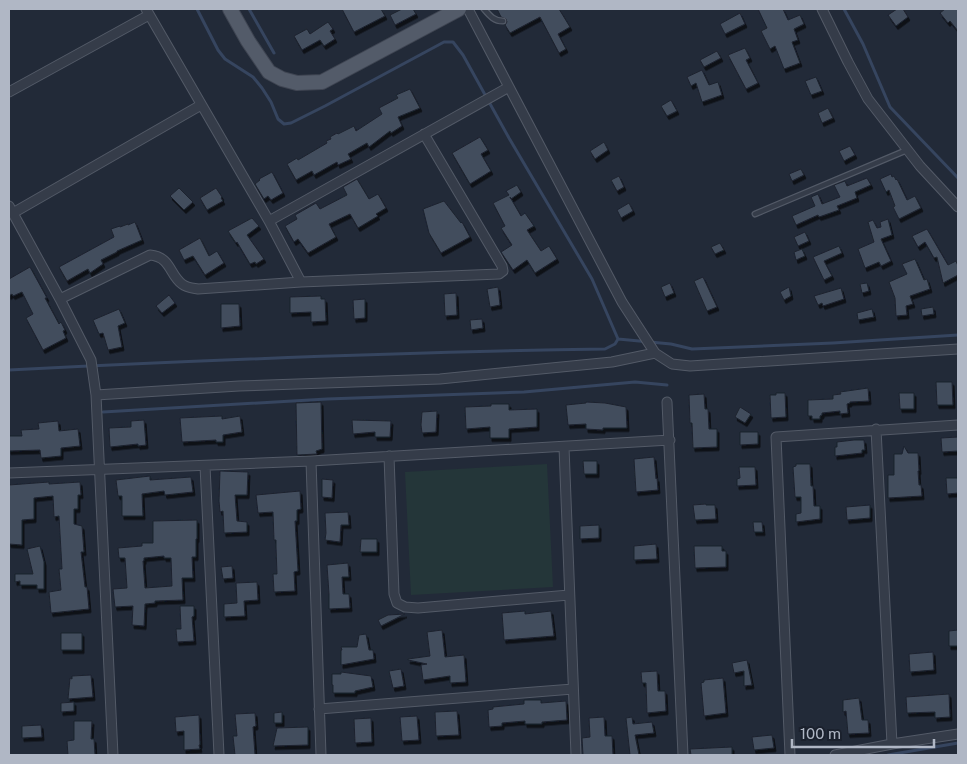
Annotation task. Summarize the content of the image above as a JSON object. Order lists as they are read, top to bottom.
{
  "scale_bar": "100 m"
}
